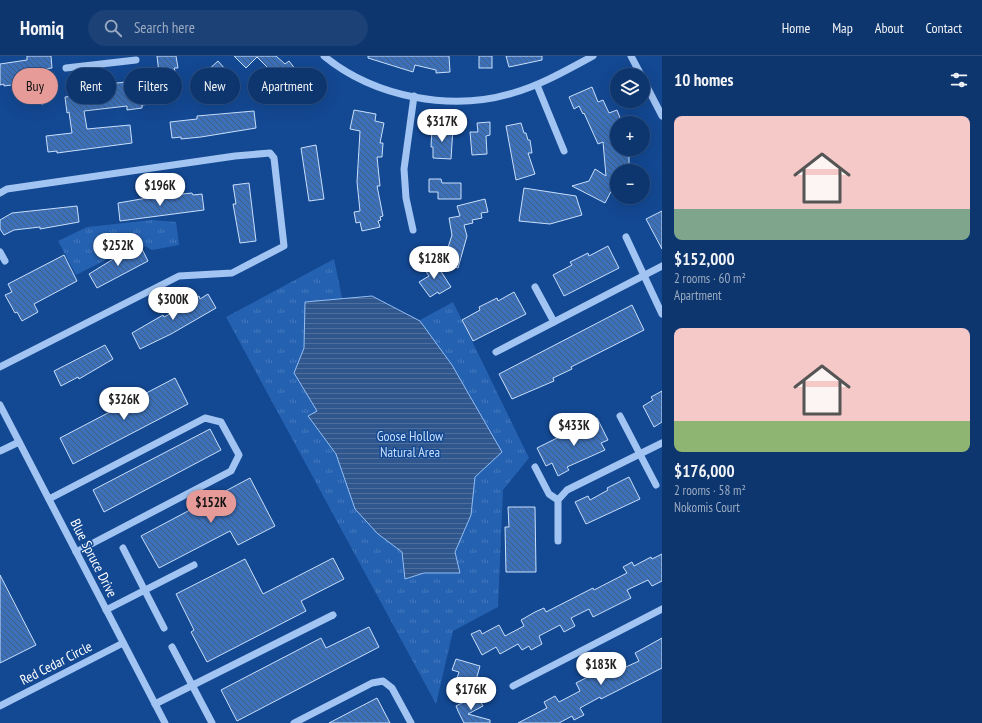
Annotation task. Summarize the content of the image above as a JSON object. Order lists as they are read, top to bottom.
{
  "streets": {
    "street": ["Blue Spruce Drive", "Red Cedar Circle"]
  },
  "crossings": [
    ["Blue Spruce Drive", "Red Cedar Circle"]
  ],
  "parks": ["Goose Hollow Natural Area"],
  "page": {
    "header": "Homiq",
    "search": "Search here",
    "nav": [
      "Home",
      "Map",
      "About",
      "Contact"
    ],
    "heading": "10 homes",
    "map_buttons": ["+", "−"],
    "chip": [
      "Buy",
      "Rent",
      "Filters",
      "New",
      "Apartment"
    ],
    "list": [
      {
        "name": "$152,000",
        "note": "2 rooms · 60 m² · Apartment"
      },
      {
        "name": "$176,000",
        "note": "2 rooms · 58 m² · Nokomis Court"
      }
    ],
    "price": [
      "$317K",
      "$196K",
      "$252K",
      "$128K",
      "$300K",
      "$326K",
      "$433K",
      "$152K",
      "$183K",
      "$176K"
    ]
  }
}
